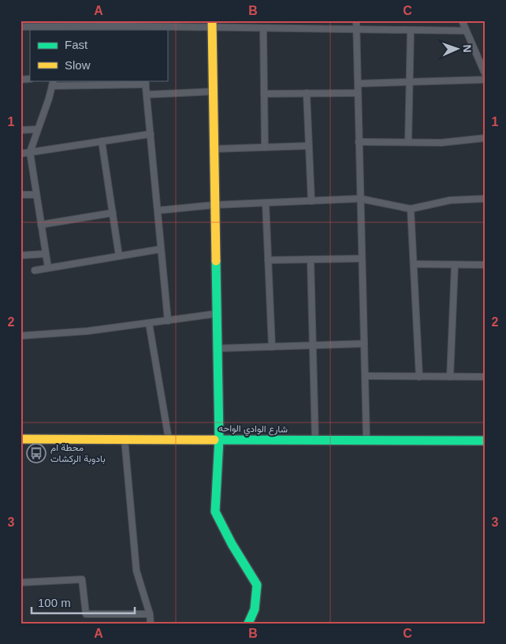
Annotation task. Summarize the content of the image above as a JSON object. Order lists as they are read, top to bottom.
{
  "streets": {
    "street": ["شارع الوادي الواحه"]
  },
  "places": {
    "bus stop": ["محطة ام بادوبة الركشات"]
  },
  "legend": ["Fast", "Slow"],
  "scale_bar": "100 m",
  "north": "right",
  "grid": {
    "columns": ["A", "B", "C"],
    "rows": ["1", "2", "3"]
  }
}
